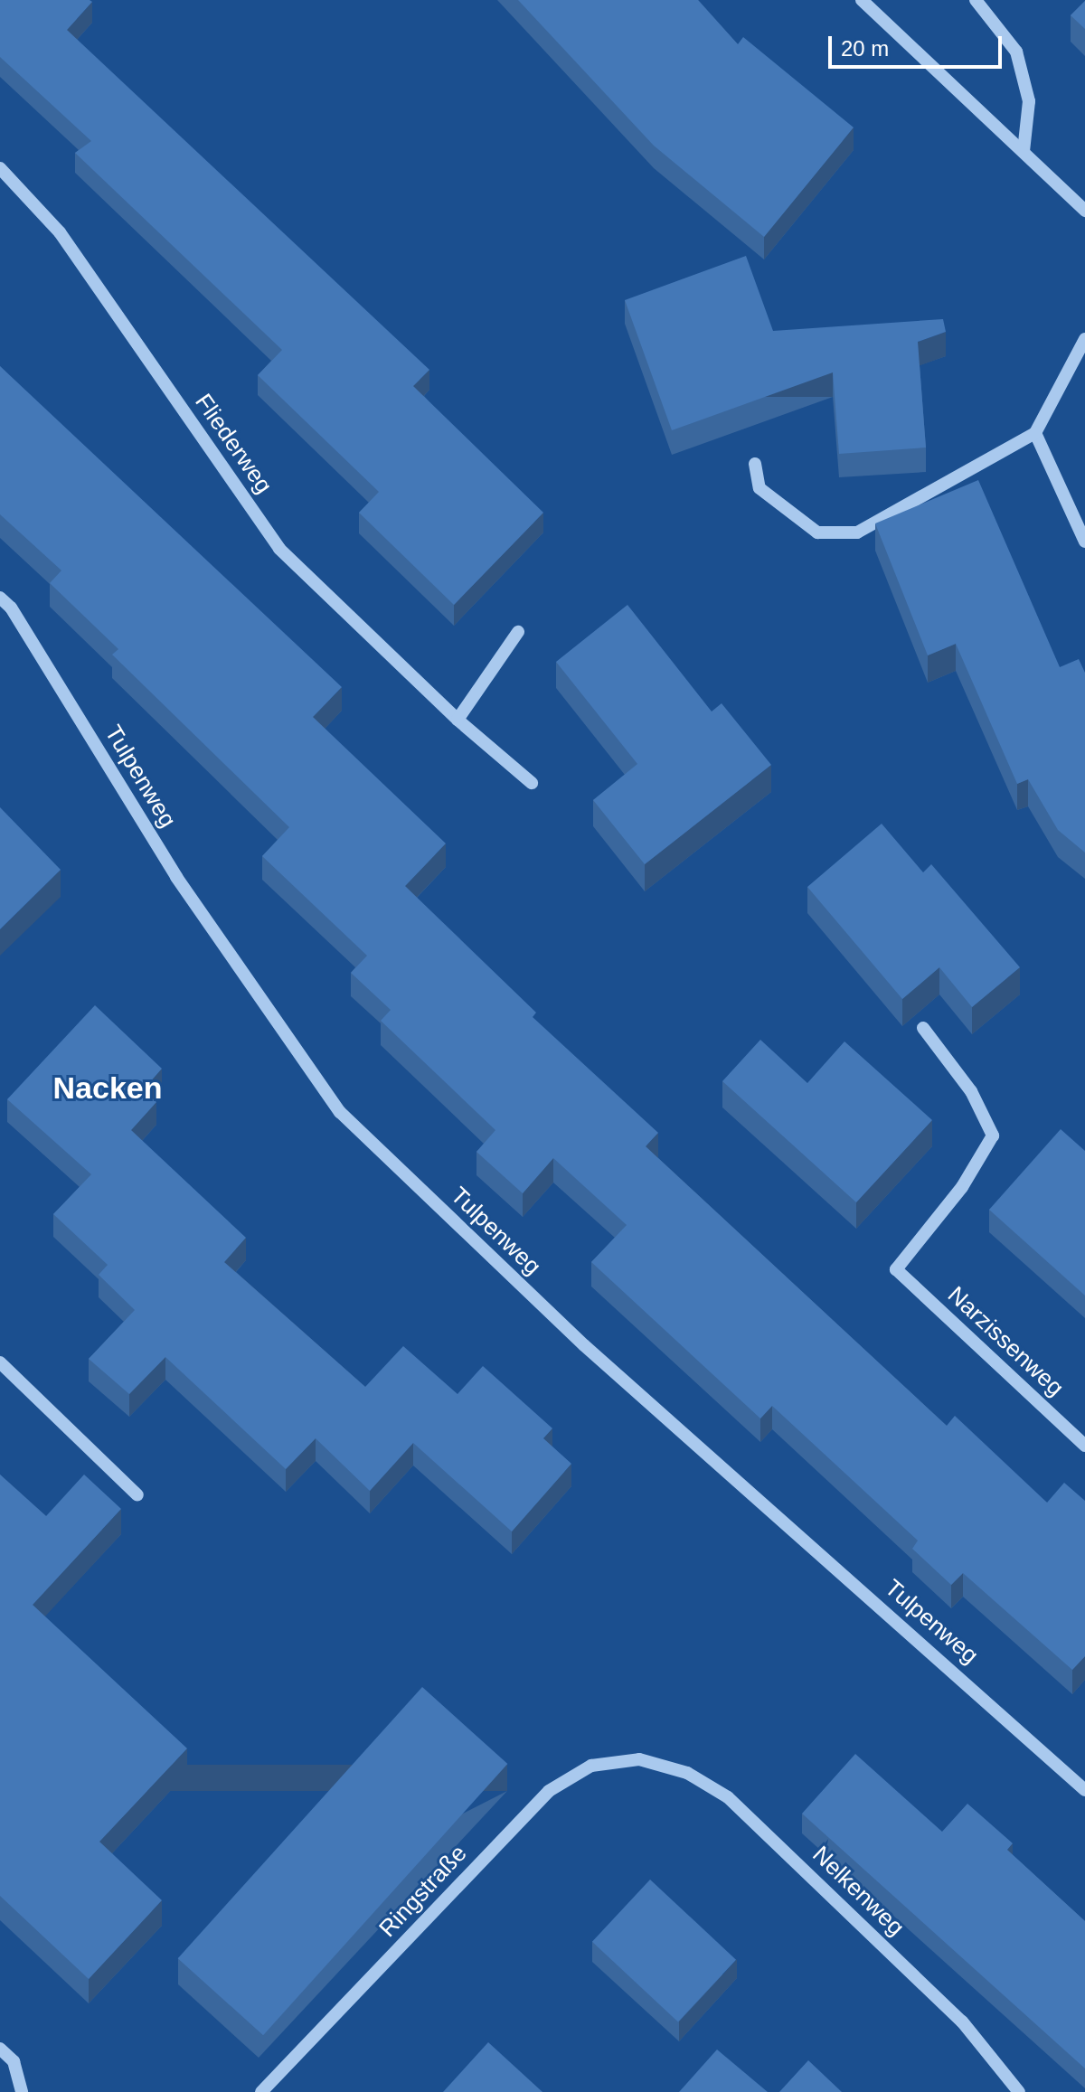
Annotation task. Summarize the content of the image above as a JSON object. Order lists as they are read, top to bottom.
{
  "streets": {
    "street": [
      "Fliederweg",
      "Tulpenweg",
      "Narzissenweg",
      "Ringstraße",
      "Nelkenweg"
    ]
  },
  "crossings": [
    ["Ringstraße", "Nelkenweg"]
  ],
  "districts": ["Nacken"],
  "scale_bar": "20 m"
}
